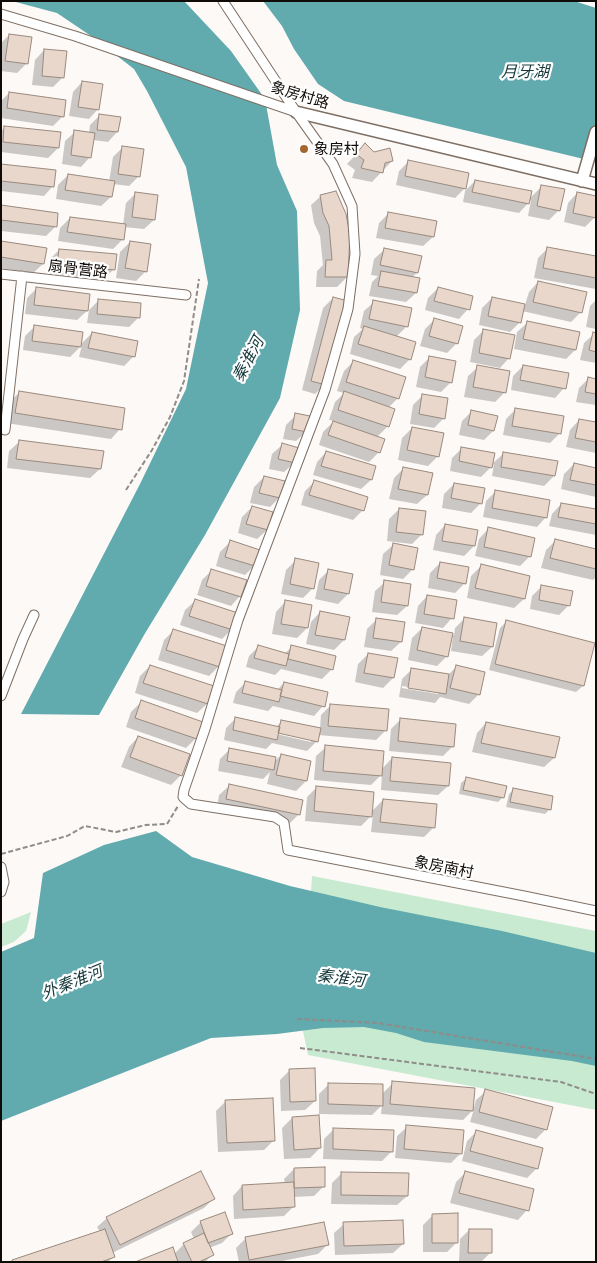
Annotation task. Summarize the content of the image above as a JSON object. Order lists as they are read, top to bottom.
{
  "streets": {
    "street": ["象房村路", "扇骨营路", "象房南村"]
  },
  "water": ["月牙湖", "秦淮河", "外秦淮河"],
  "places": ["象房村"]
}
